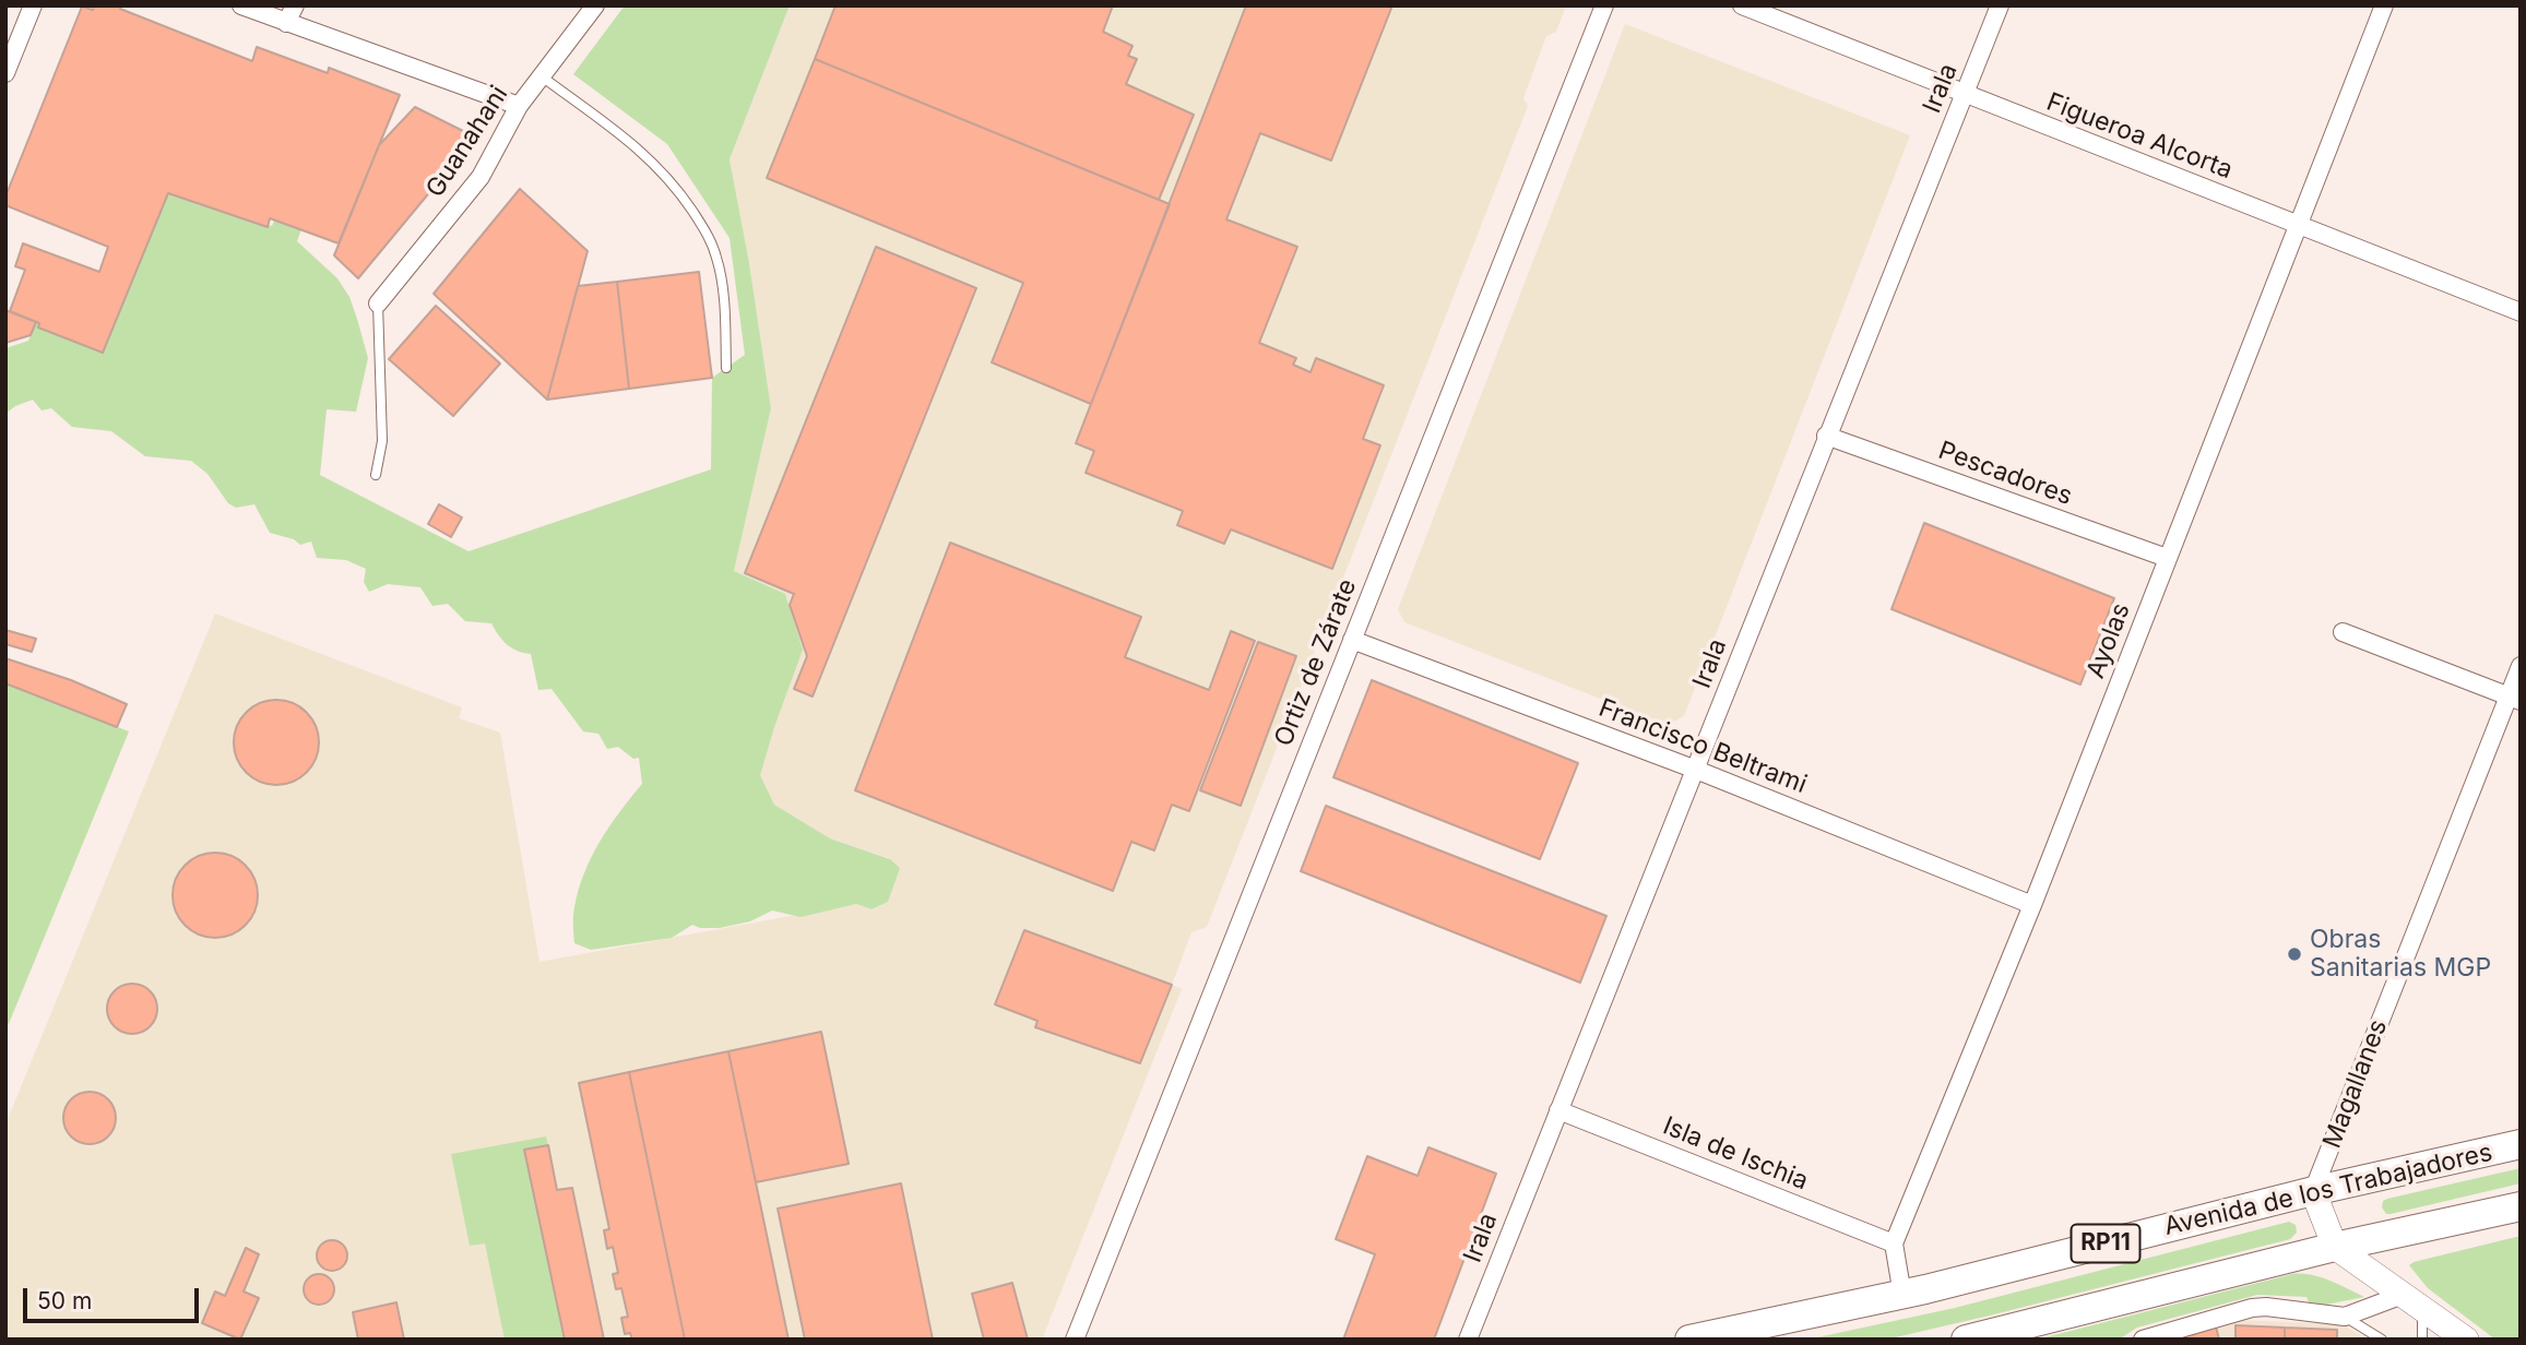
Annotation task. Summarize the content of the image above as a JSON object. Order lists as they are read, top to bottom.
{
  "streets": {
    "main road": ["Avenida de los Trabajadores", "RP11"],
    "street": [
      "Irala",
      "Figueroa Alcorta",
      "Guanahani",
      "Pescadores",
      "Ayolas",
      "Ortiz de Zárate",
      "Francisco Beltrami",
      "Magallanes",
      "Isla de Ischia"
    ]
  },
  "crossings": [
    ["Irala", "Figueroa Alcorta"],
    ["Irala", "Pescadores"],
    ["Irala", "Francisco Beltrami"],
    ["Irala", "Isla de Ischia"],
    ["Figueroa Alcorta", "Ayolas"],
    ["Pescadores", "Ayolas"],
    ["Ayolas", "Francisco Beltrami"],
    ["Ayolas", "Isla de Ischia"],
    ["Ortiz de Zárate", "Francisco Beltrami"],
    ["Magallanes", "Avenida de los Trabajadores"]
  ],
  "places": ["Obras Sanitarias MGP"],
  "scale_bar": "50 m"
}
